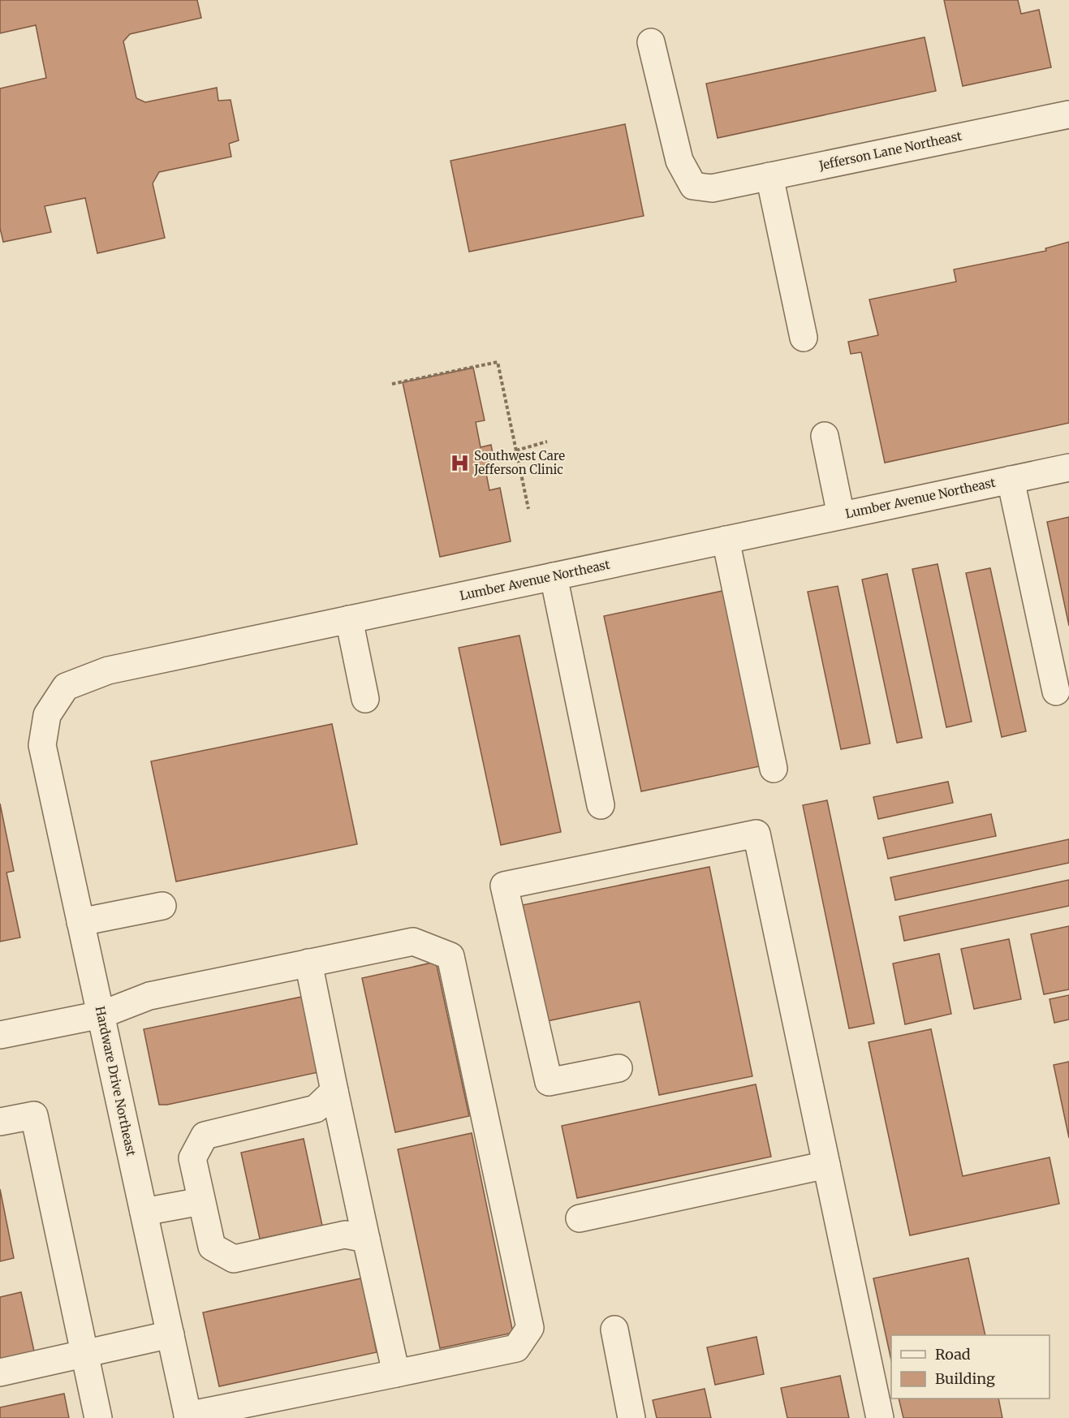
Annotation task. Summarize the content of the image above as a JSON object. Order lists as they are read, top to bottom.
{
  "streets": {
    "street": ["Jefferson Lane Northeast", "Lumber Avenue Northeast", "Hardware Drive Northeast"]
  },
  "crossings": [
    ["Lumber Avenue Northeast", "Hardware Drive Northeast"]
  ],
  "places": {
    "hospital": ["Southwest Care Jefferson Clinic"]
  },
  "legend": ["Road", "Building"]
}
